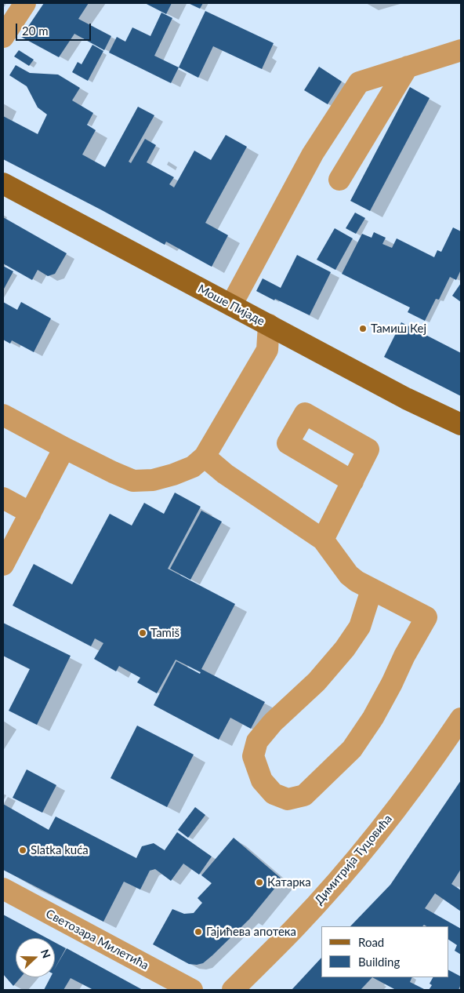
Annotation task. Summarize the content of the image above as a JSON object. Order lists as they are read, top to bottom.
{
  "streets": {
    "main road": ["Моше Пијаде"],
    "street": ["Димитрија Туцовића", "Светозара Милетића"]
  },
  "places": [
    "Тамиш Кеј",
    "Tamiš",
    "Slatka kuća",
    "Катарка",
    "Гајићева апотека"
  ],
  "legend": ["Road", "Building"],
  "scale_bar": "20 m",
  "north": "right"
}
